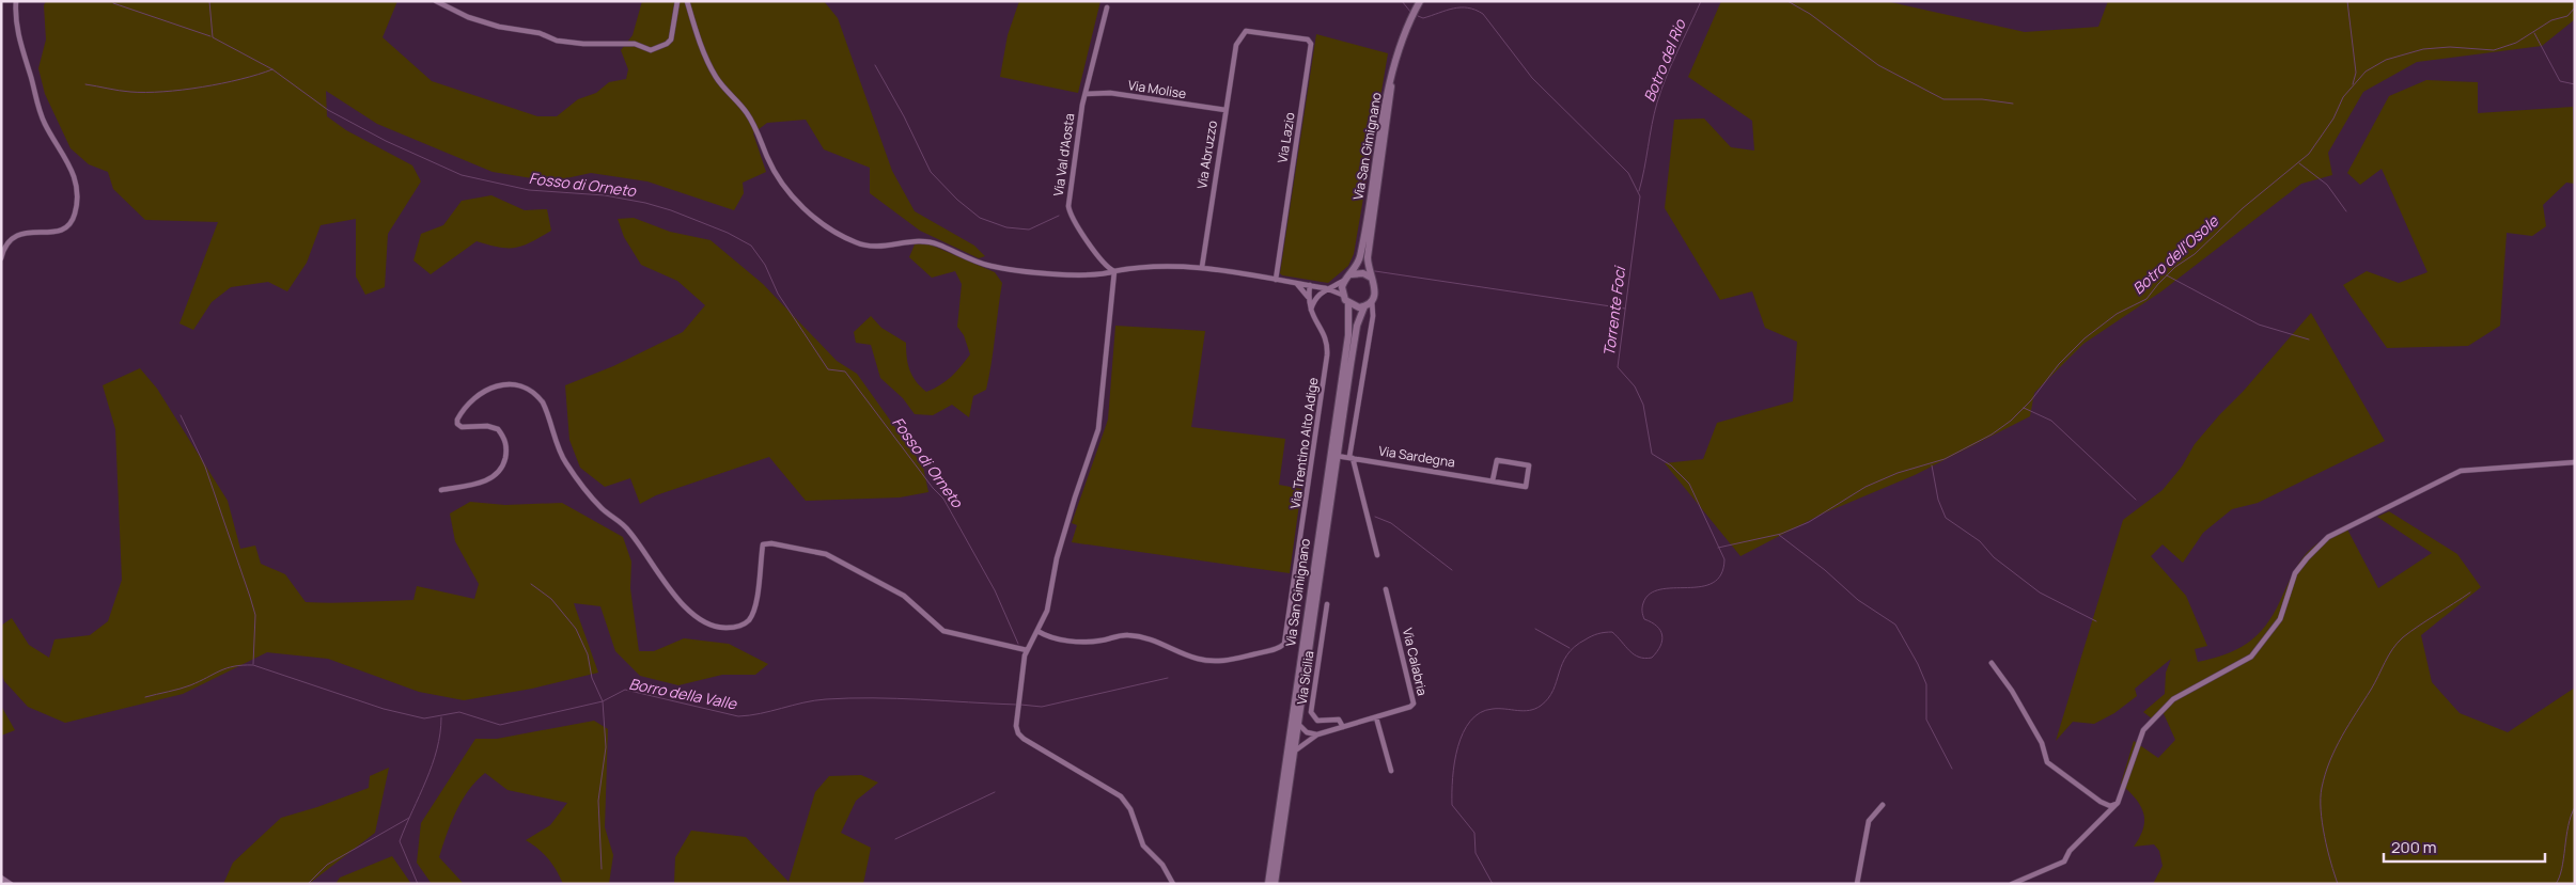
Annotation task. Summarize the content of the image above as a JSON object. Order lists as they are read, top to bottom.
{
  "streets": {
    "main road": ["Via San Gimignano"],
    "street": [
      "Via Molise",
      "Via Lazio",
      "Via Val d'Aosta",
      "Via Abruzzo",
      "Via Trentino Alto Adige",
      "Via Sardegna",
      "Via Calabria",
      "Via Sicilia"
    ]
  },
  "crossings": [
    ["Via Molise", "Via Val d'Aosta"],
    ["Via Molise", "Via Abruzzo"],
    ["Via Lazio", "Via Abruzzo"],
    ["Via San Gimignano", "Via Sardegna"],
    ["Via San Gimignano", "Via Calabria"],
    ["Via Calabria", "Via Sicilia"]
  ],
  "water": [
    "Botro del Rio",
    "Fosso di Orneto",
    "Botro dell'Osole",
    "Torrente Foci",
    "Borro della Valle"
  ],
  "scale_bar": "200 m"
}
